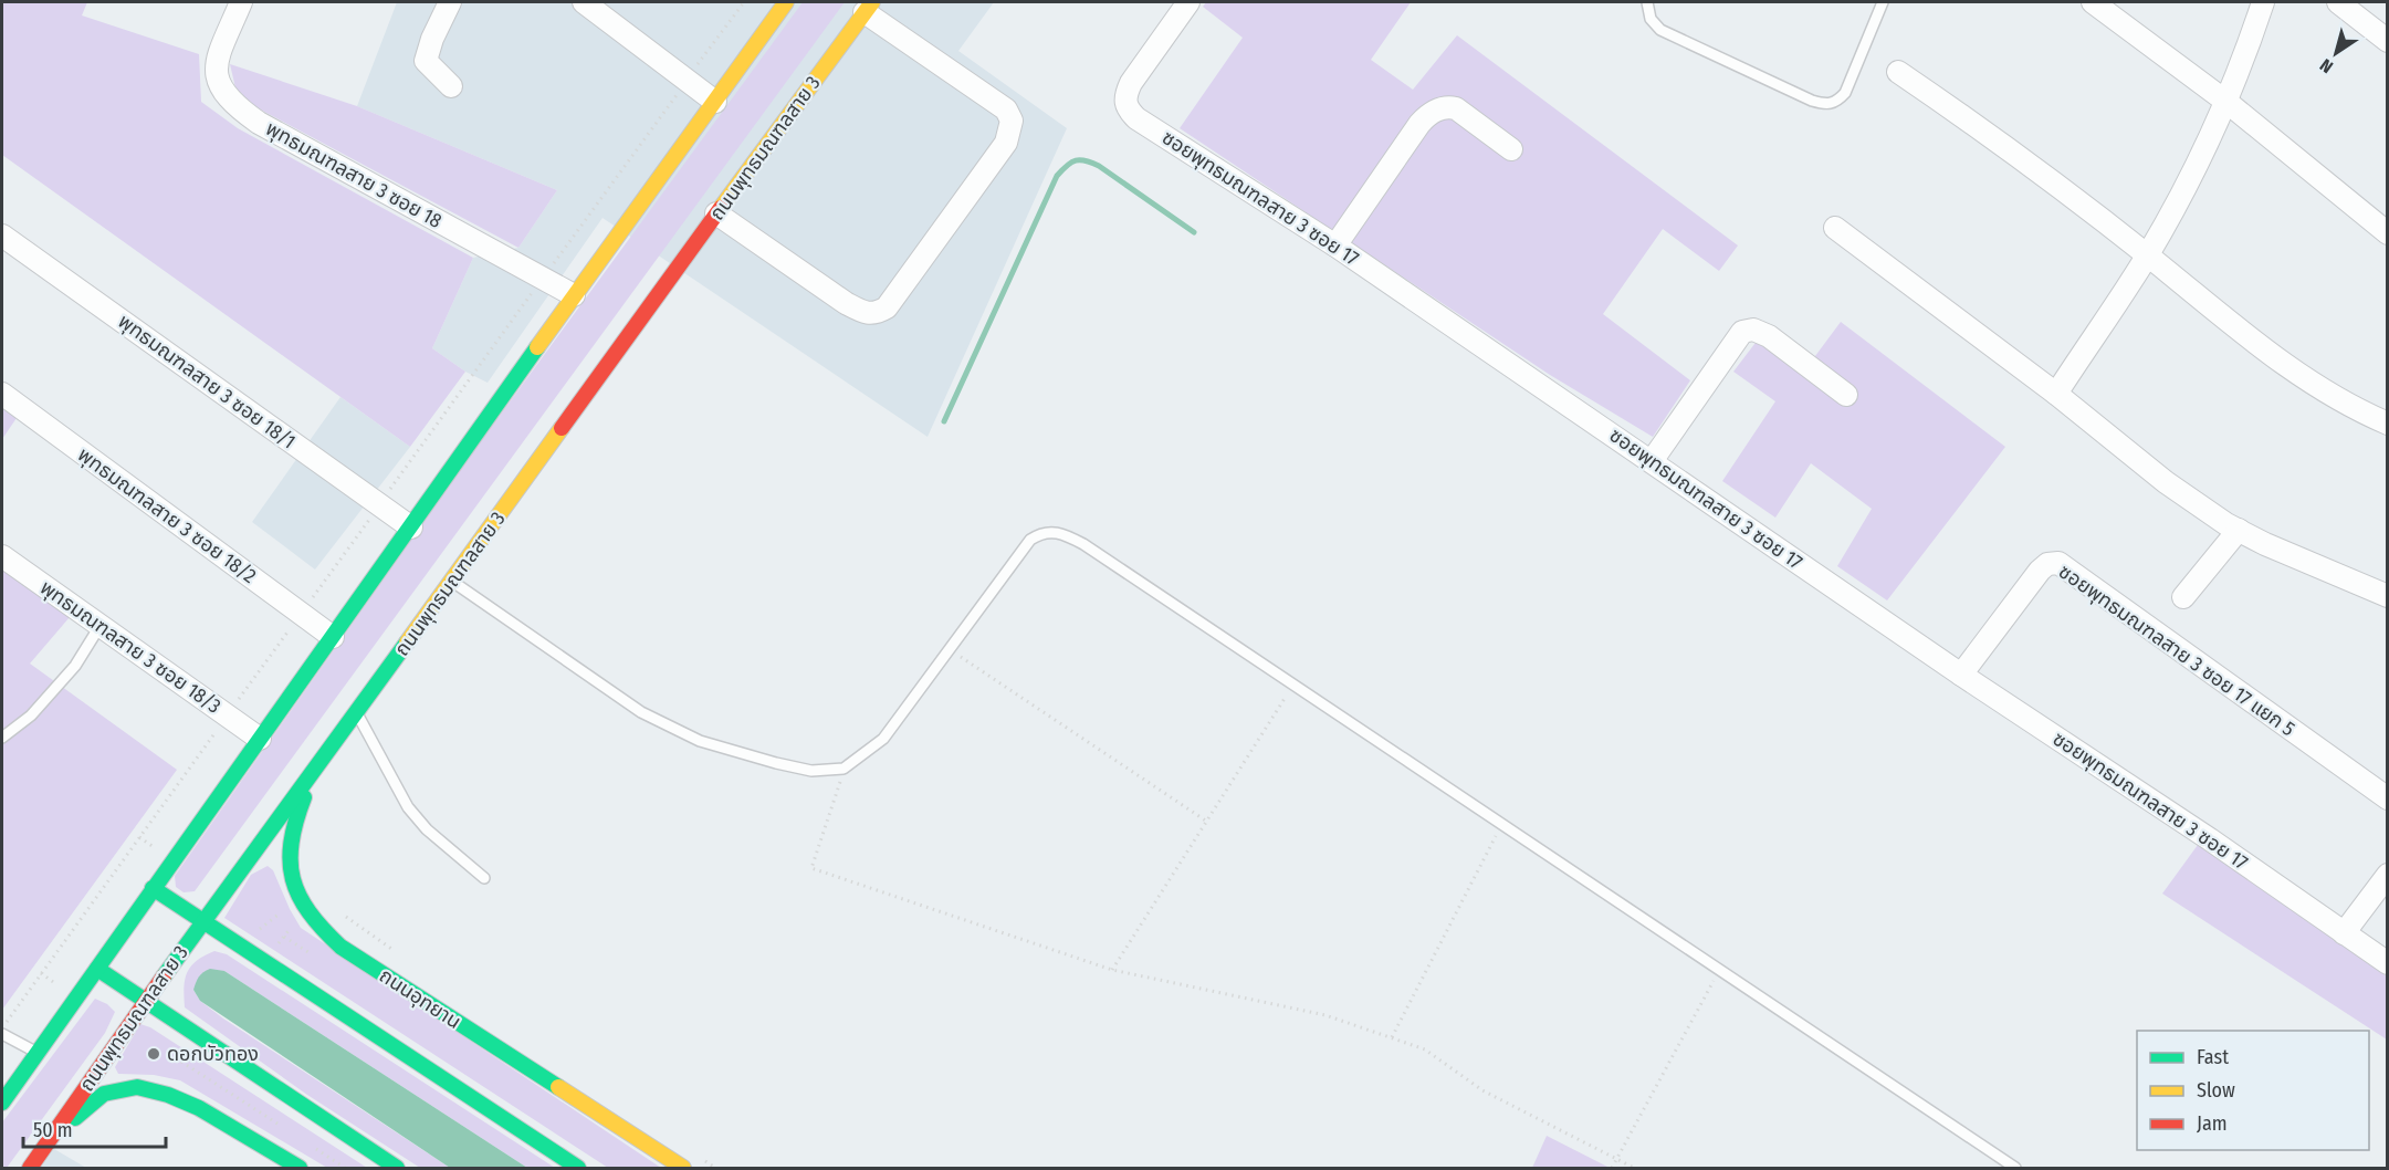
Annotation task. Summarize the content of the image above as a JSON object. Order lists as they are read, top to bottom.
{
  "streets": {
    "main road": ["ถนนพุทธมณฑลสาย 3", "ถนนอุทยาน"],
    "street": [
      "พุทธมณฑลสาย 3 ซอย 18",
      "ซอยพุทธมณฑลสาย 3 ซอย 17",
      "พุทธมณฑลสาย 3 ซอย 18/1",
      "พุทธมณฑลสาย 3 ซอย 18/2",
      "พุทธมณฑลสาย 3 ซอย 18/3",
      "ซอยพุทธมณฑลสาย 3 ซอย 17 แยก 5"
    ]
  },
  "crossings": [
    ["ถนนพุทธมณฑลสาย 3", "ถนนอุทยาน"],
    ["ซอยพุทธมณฑลสาย 3 ซอย 17", "ซอยพุทธมณฑลสาย 3 ซอย 17 แยก 5"]
  ],
  "places": ["ดอกบัวทอง"],
  "legend": ["Fast", "Slow", "Jam"],
  "scale_bar": "50 m",
  "north": "bottom left"
}
